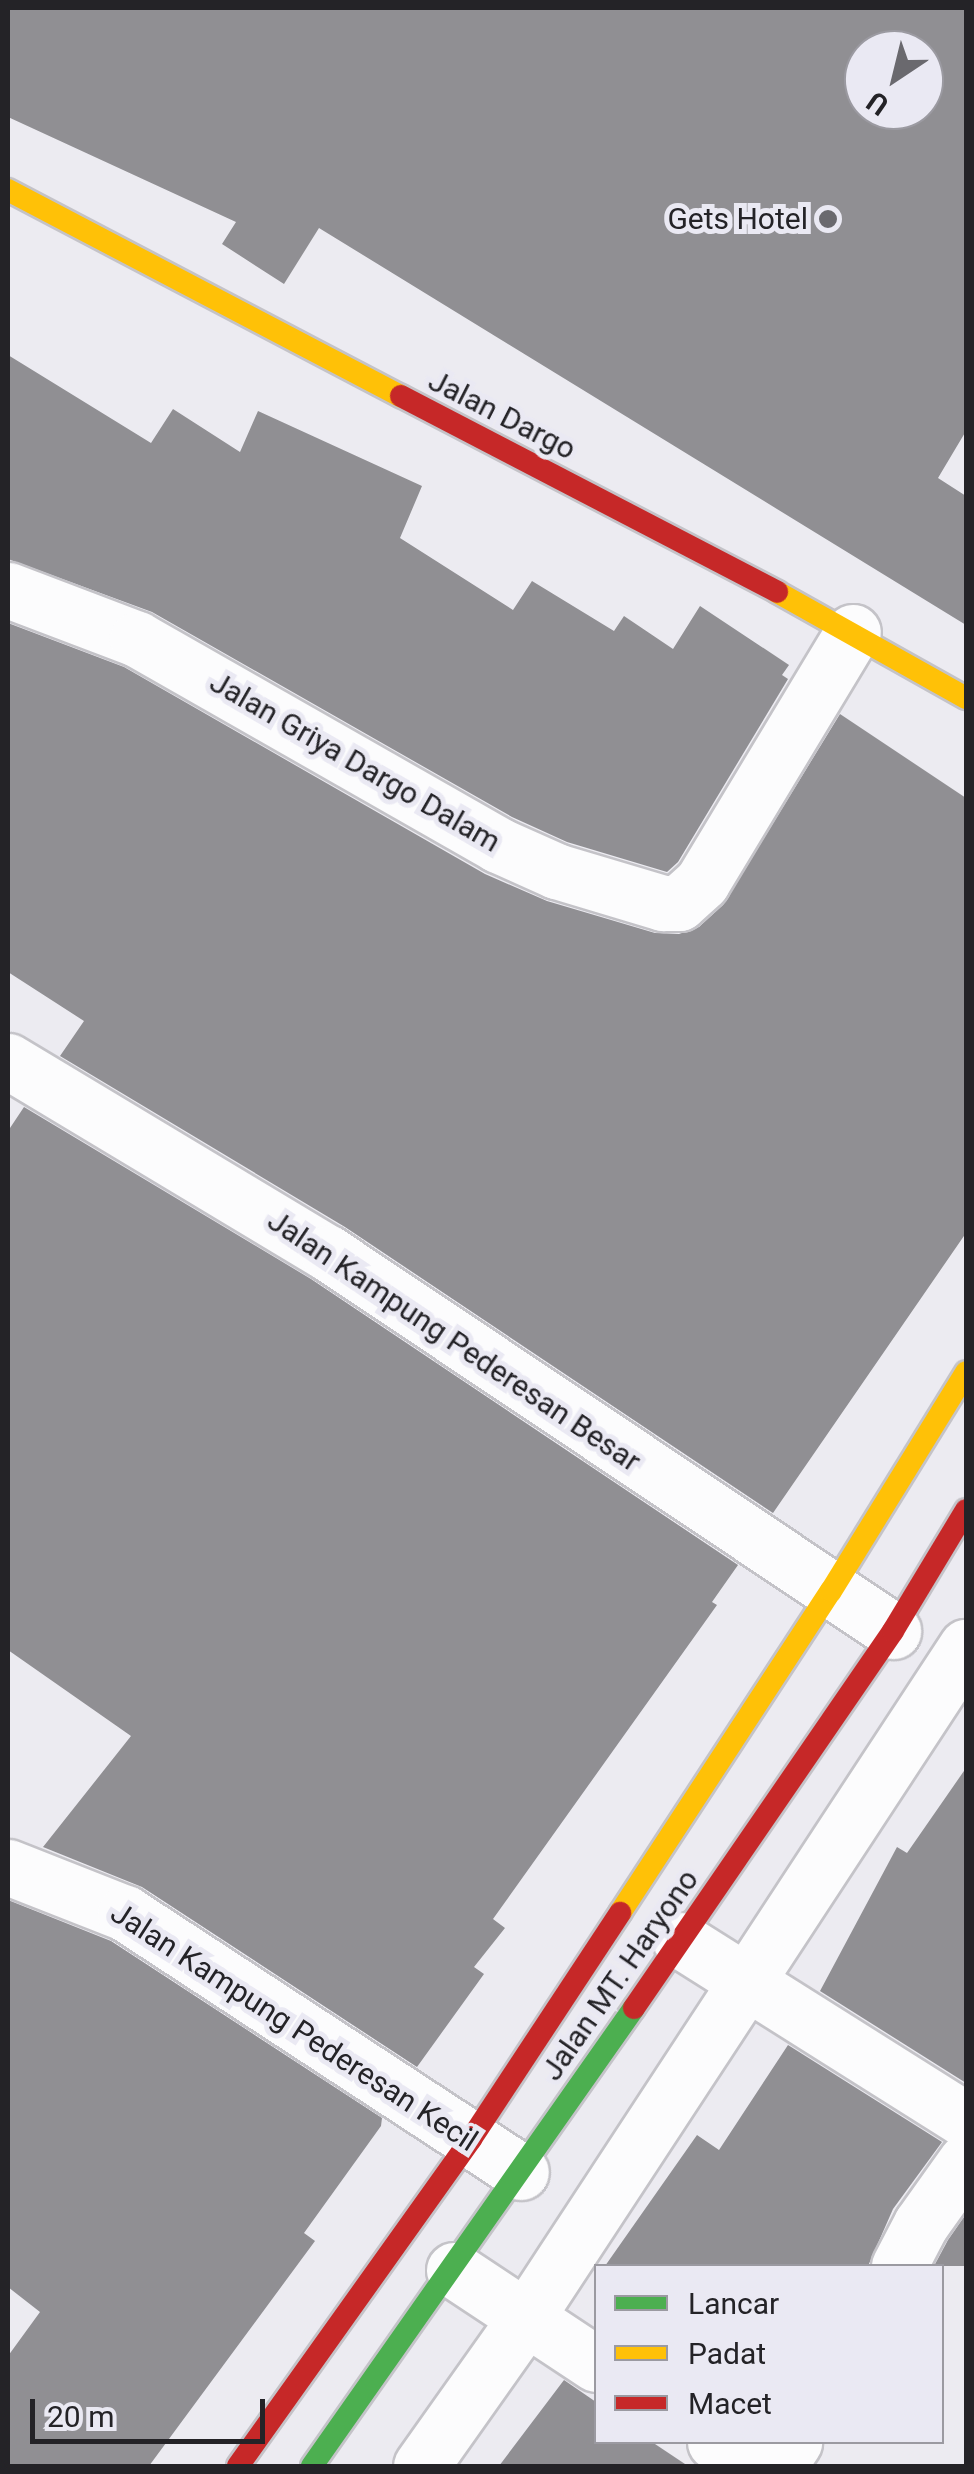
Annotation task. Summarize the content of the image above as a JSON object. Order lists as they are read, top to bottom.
{
  "streets": {
    "street": [
      "Jalan Dargo",
      "Jalan Griya Dargo Dalam",
      "Jalan Kampung Pederesan Besar",
      "Jalan MT. Haryono",
      "Jalan Kampung Pederesan Kecil"
    ]
  },
  "crossings": [
    ["Jalan Dargo", "Jalan Griya Dargo Dalam"],
    ["Jalan Kampung Pederesan Besar", "Jalan MT. Haryono"],
    ["Jalan MT. Haryono", "Jalan Kampung Pederesan Kecil"]
  ],
  "places": ["Gets Hotel"],
  "legend": ["Lancar", "Padat", "Macet"],
  "scale_bar": "20 m",
  "north": "bottom left"
}
